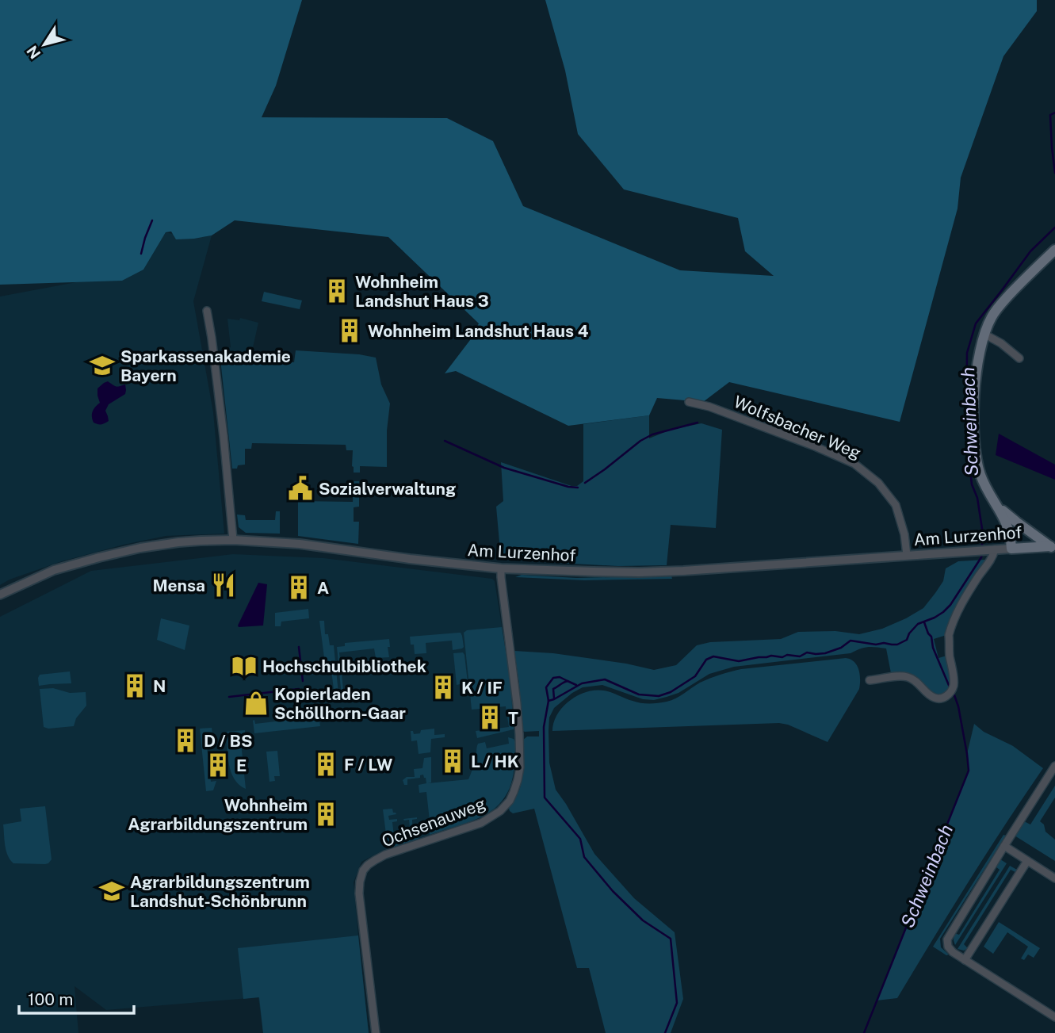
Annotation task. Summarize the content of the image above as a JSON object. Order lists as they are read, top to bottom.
{
  "streets": {
    "main road": ["Am Lurzenhof"],
    "street": ["Wolfsbacher Weg", "Ochsenauweg"]
  },
  "crossings": [
    ["Wolfsbacher Weg", "Am Lurzenhof"],
    ["Am Lurzenhof", "Ochsenauweg"]
  ],
  "water": ["Schweinbach"],
  "places": {
    "building": [
      "Wohnheim Landshut Haus 3",
      "Wohnheim Landshut Haus 4",
      "A",
      "N",
      "K / IF",
      "T",
      "D / BS",
      "L / HK",
      "F / LW",
      "E",
      "Wohnheim Agrarbildungszentrum"
    ],
    "school or university": ["Sparkassenakademie Bayern", "Agrarbildungszentrum Landshut-Schönbrunn"],
    "public building": ["Sozialverwaltung"],
    "restaurant": ["Mensa"],
    "library": ["Hochschulbibliothek"],
    "shop": ["Kopierladen Schöllhorn-Gaar"]
  },
  "scale_bar": "100 m",
  "north": "bottom left"
}
